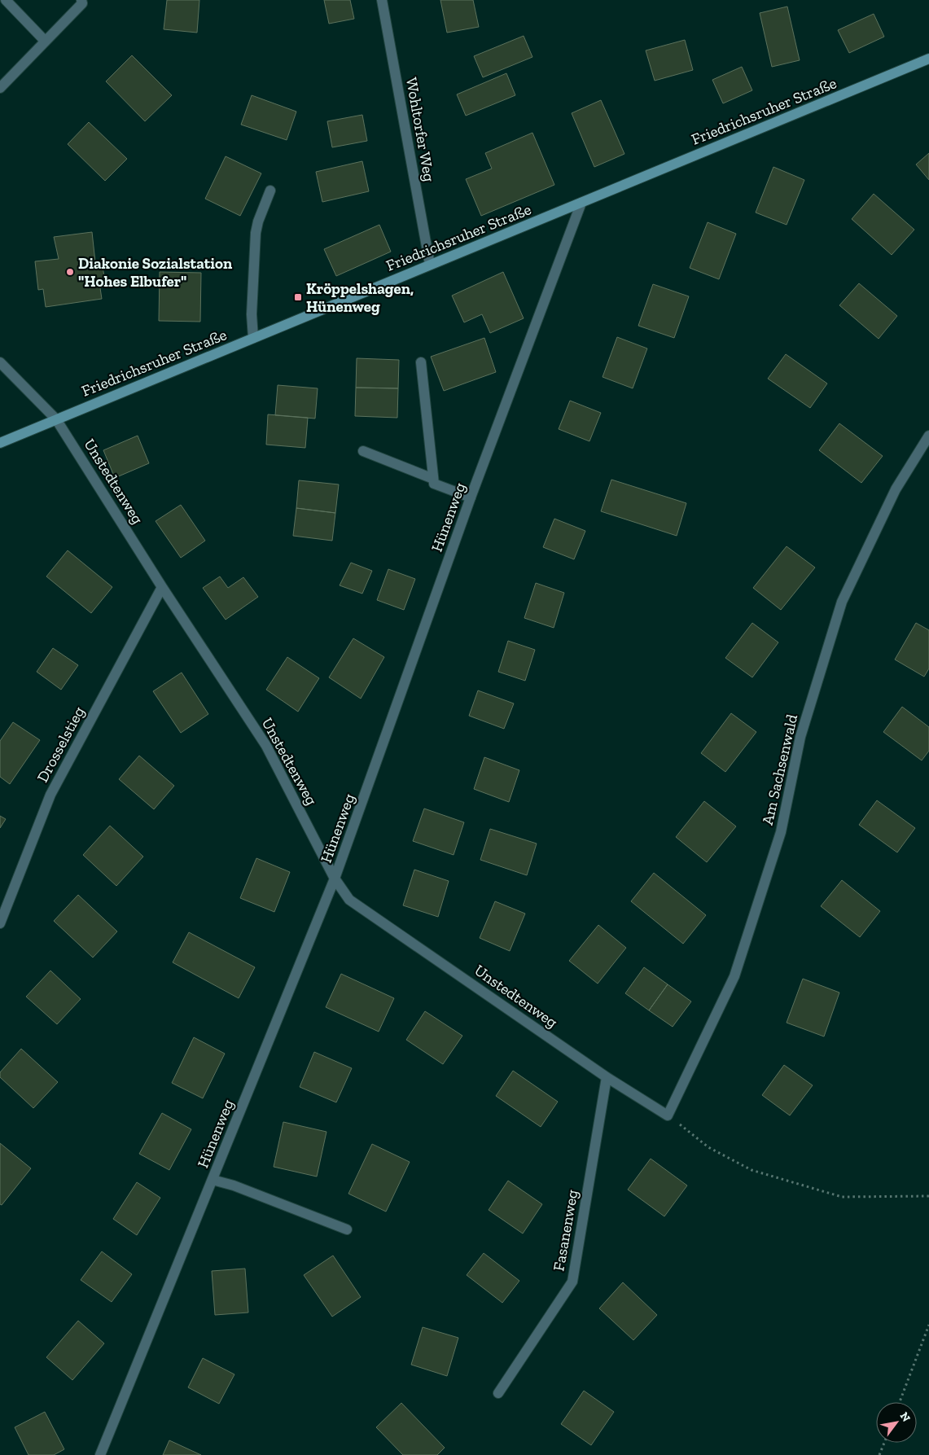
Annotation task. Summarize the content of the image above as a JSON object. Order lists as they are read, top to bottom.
{
  "streets": {
    "main road": ["Friedrichsruher Straße"],
    "street": [
      "Wohltorfer Weg",
      "Unstedtenweg",
      "Hünenweg",
      "Drosselstieg",
      "Am Sachsenwald",
      "Fasanenweg"
    ]
  },
  "crossings": [
    ["Friedrichsruher Straße", "Wohltorfer Weg"],
    ["Friedrichsruher Straße", "Unstedtenweg"],
    ["Friedrichsruher Straße", "Hünenweg"],
    ["Unstedtenweg", "Hünenweg"],
    ["Unstedtenweg", "Drosselstieg"],
    ["Unstedtenweg", "Am Sachsenwald"],
    ["Unstedtenweg", "Fasanenweg"]
  ],
  "places": {
    "other": ["Diakonie Sozialstation \"Hohes Elbufer\""],
    "transit": ["Kröppelshagen, Hünenweg"]
  },
  "north": "top right"
}
